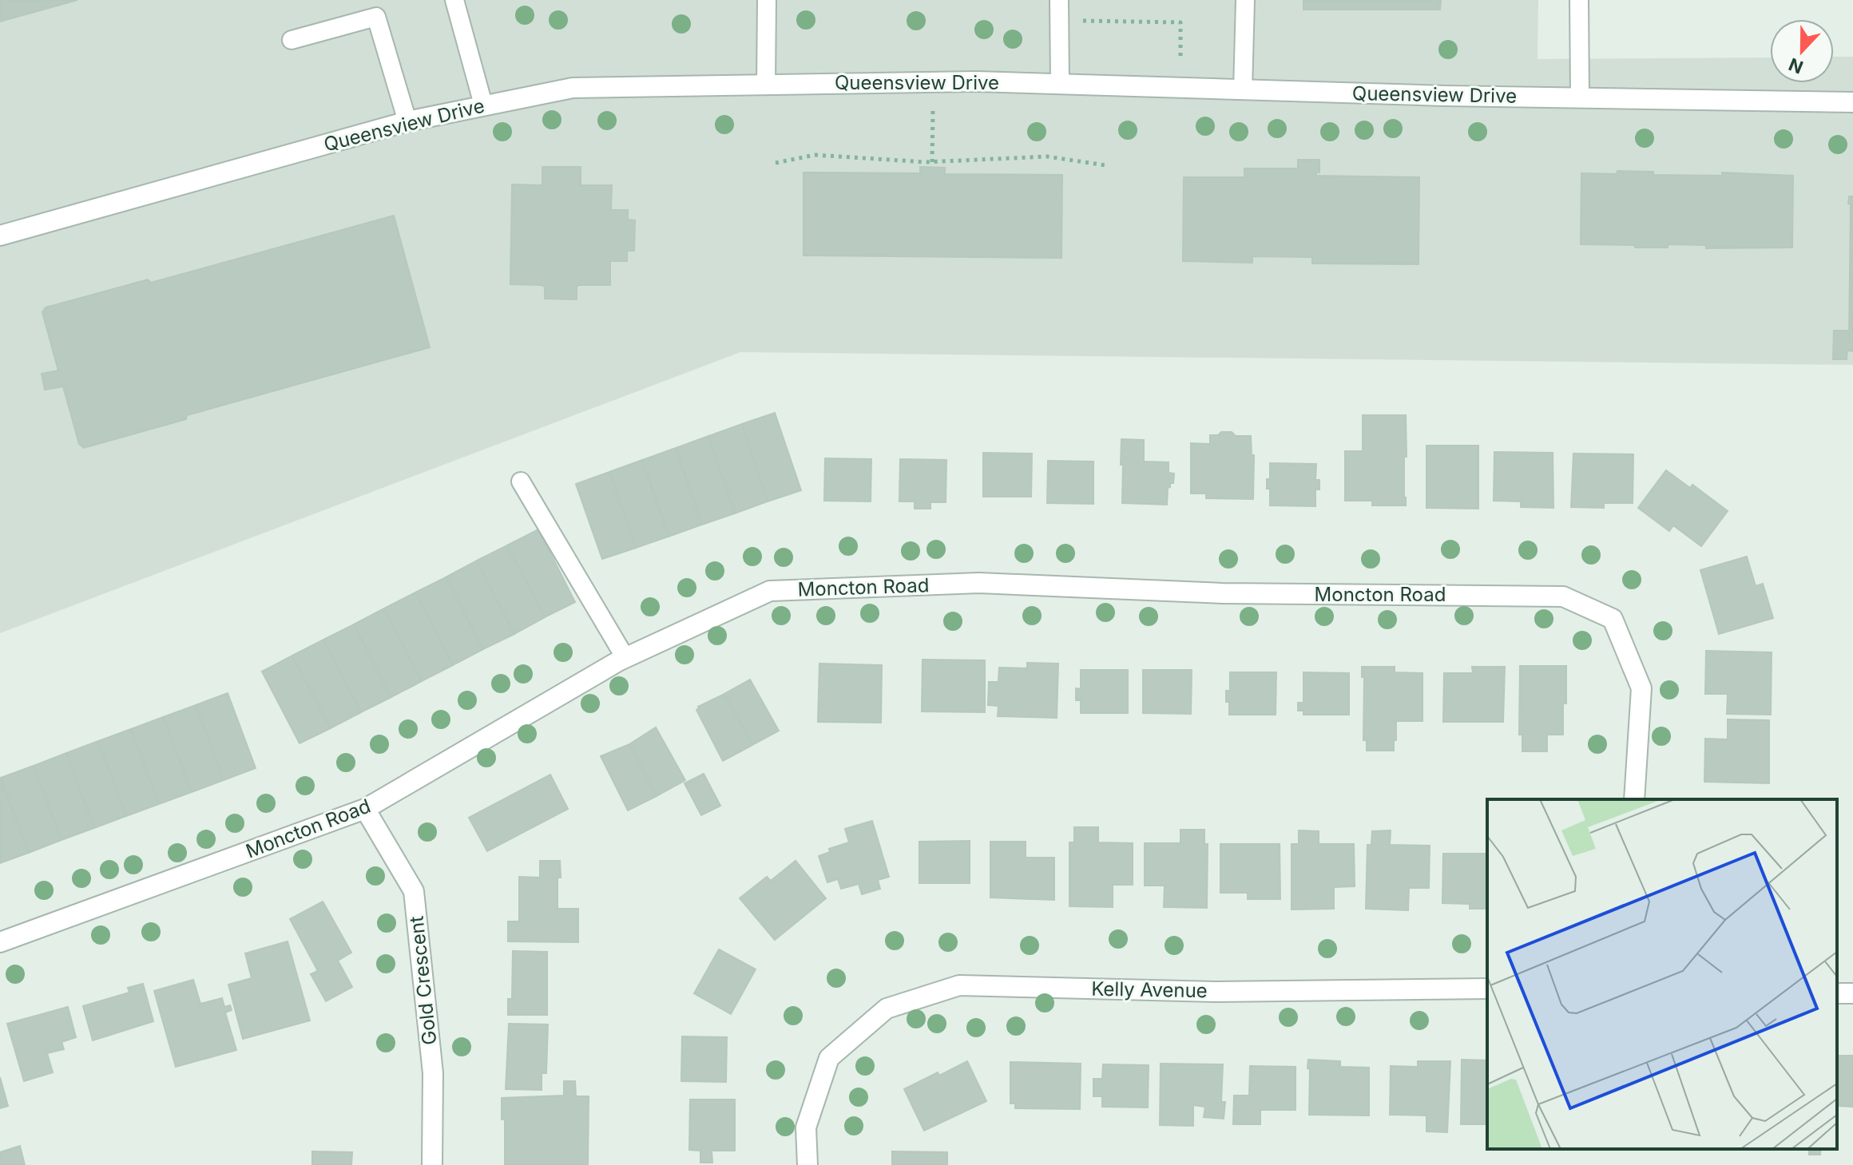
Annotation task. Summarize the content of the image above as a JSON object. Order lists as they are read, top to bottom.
{
  "streets": {
    "street": [
      "Queensview Drive",
      "Moncton Road",
      "Gold Crescent",
      "Kelly Avenue"
    ]
  },
  "crossings": [
    ["Moncton Road", "Gold Crescent"]
  ],
  "north": "bottom"
}
